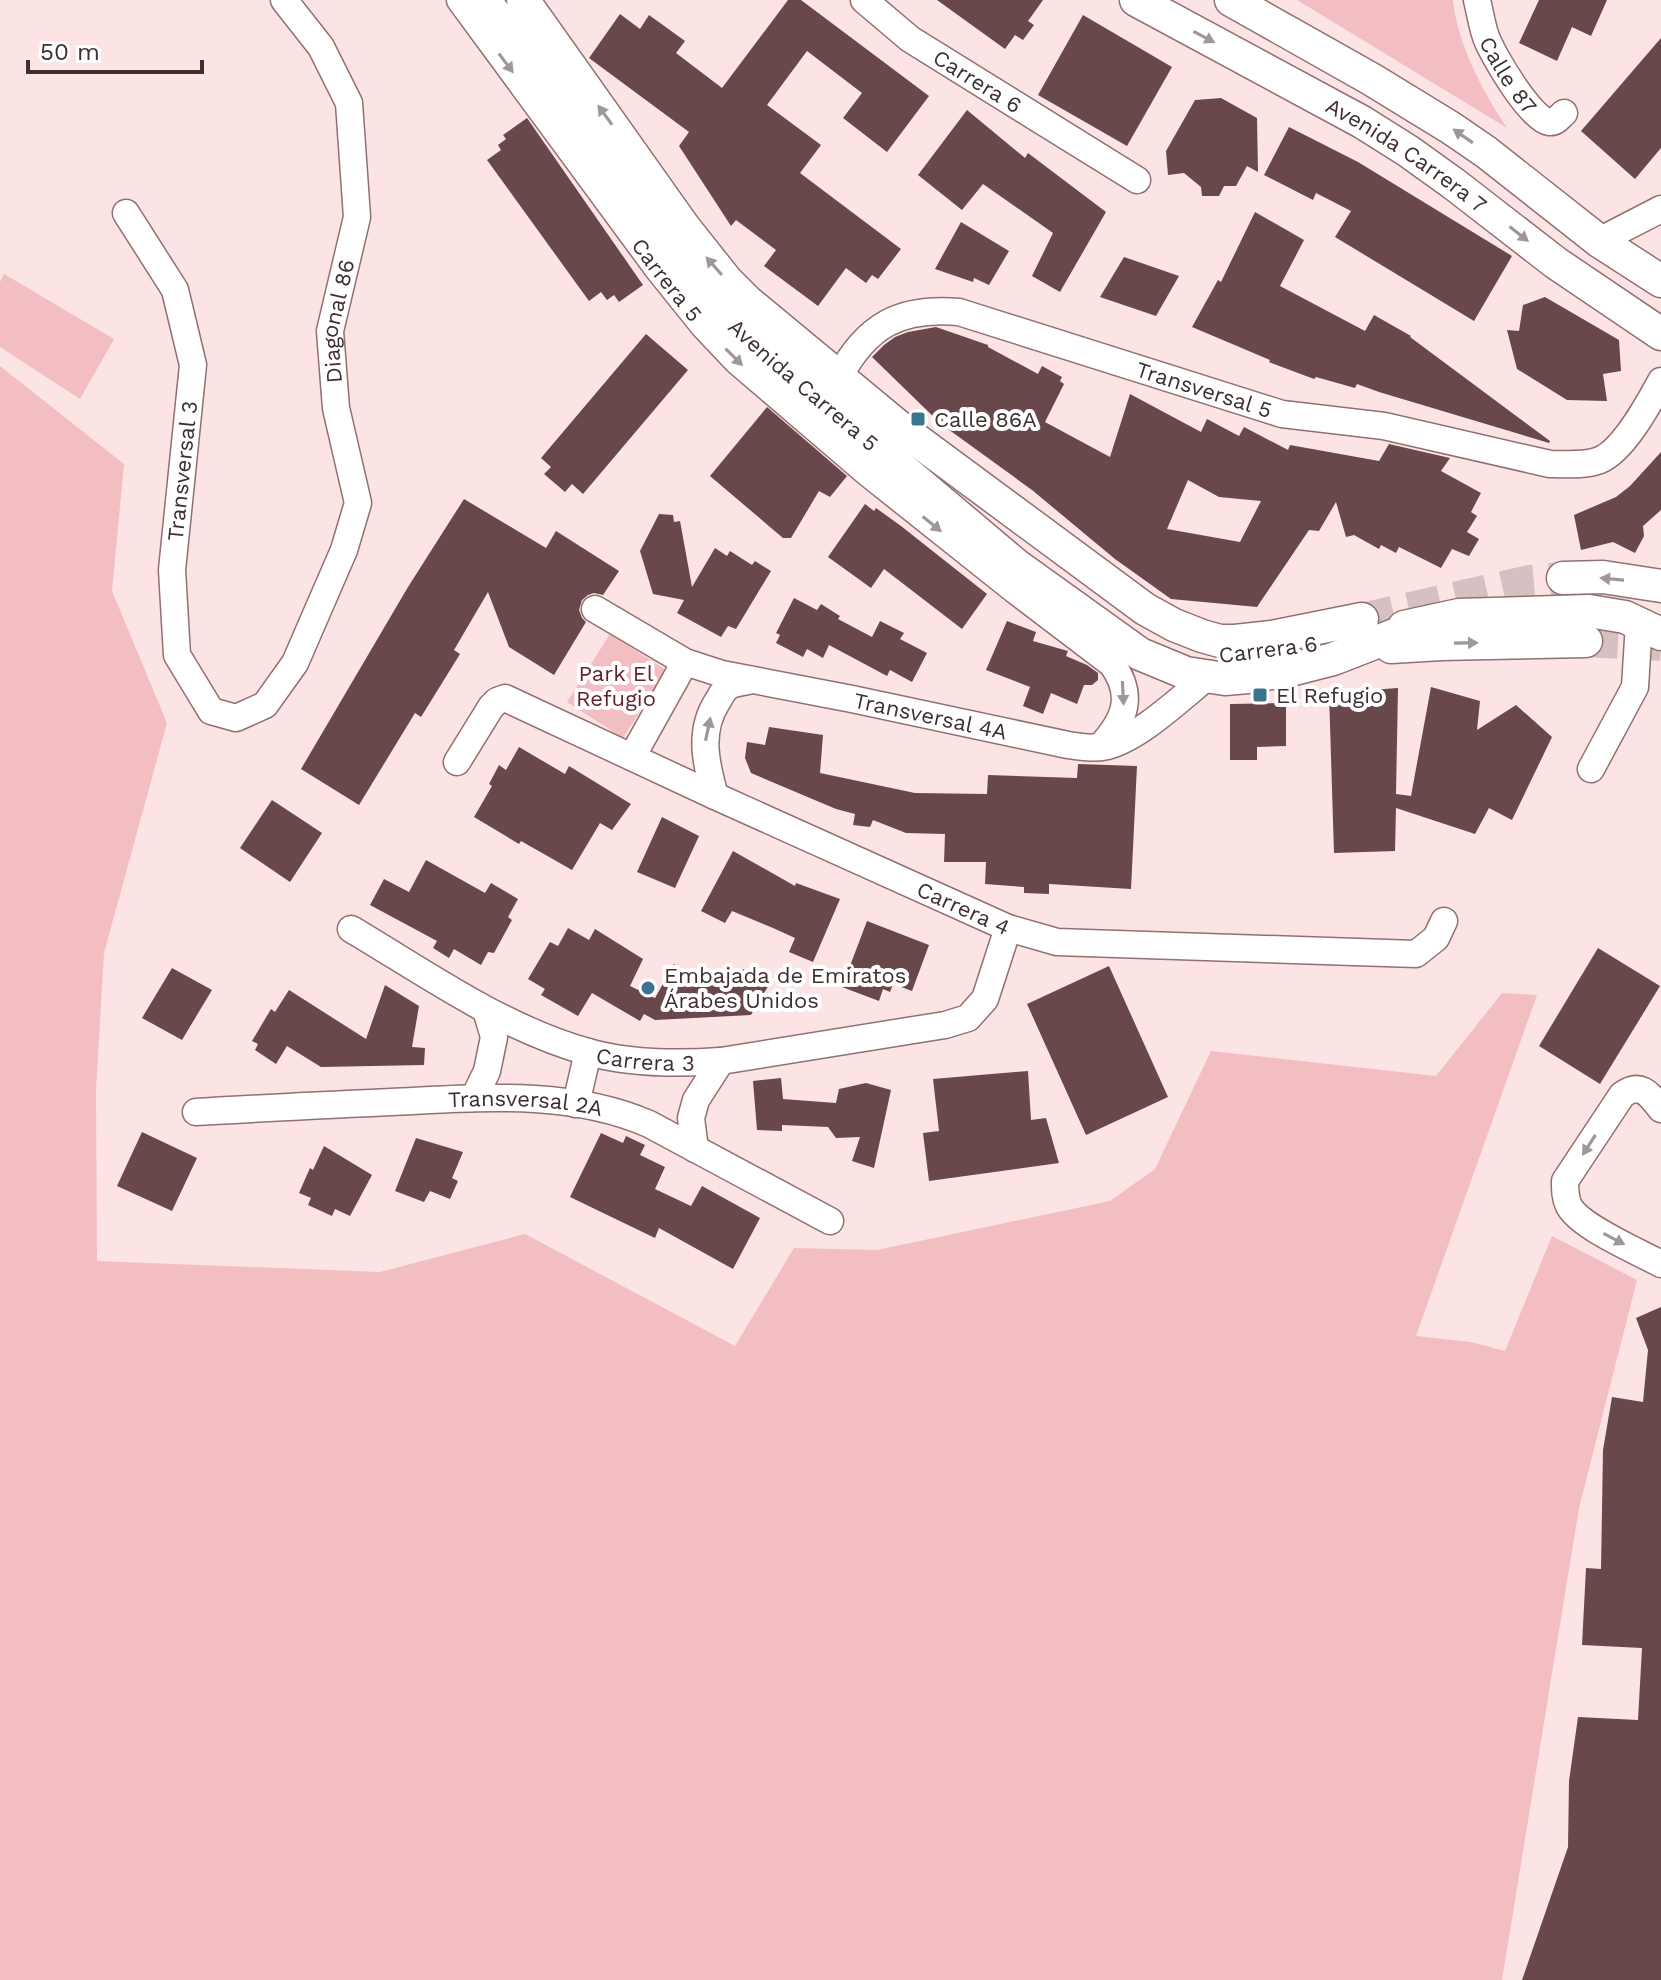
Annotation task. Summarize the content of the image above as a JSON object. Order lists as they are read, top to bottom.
{
  "streets": {
    "main road": ["Carrera 6", "Avenida Carrera 7", "Avenida Carrera 5"],
    "street": [
      "Calle 87",
      "Carrera 5",
      "Diagonal 86",
      "Transversal 5",
      "Transversal 3",
      "Transversal 4A",
      "Carrera 4",
      "Carrera 3",
      "Transversal 2A"
    ]
  },
  "crossings": [
    ["Carrera 6", "Avenida Carrera 5"],
    ["Carrera 5", "Transversal 4A"],
    ["Diagonal 86", "Transversal 3"],
    ["Avenida Carrera 5", "Transversal 5"],
    ["Avenida Carrera 5", "Transversal 4A"],
    ["Carrera 4", "Carrera 3"]
  ],
  "one_way": ["Carrera 5"],
  "parks": ["Park El Refugio"],
  "places": {
    "transit": ["Calle 86A", "El Refugio"],
    "other": ["Embajada de Emiratos Árabes Unidos"]
  },
  "scale_bar": "50 m"
}
